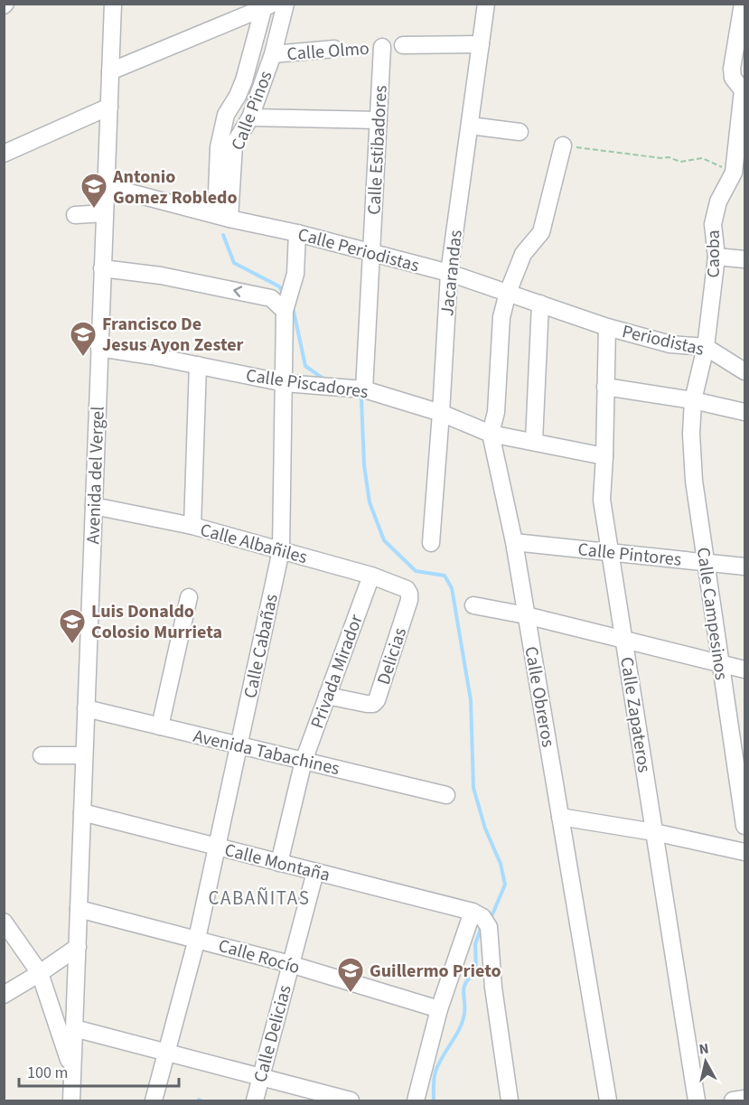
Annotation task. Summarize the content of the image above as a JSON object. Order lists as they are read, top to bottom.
{
  "streets": {
    "street": [
      "Calle Olmo",
      "Calle Pinos",
      "Calle Estibadores",
      "Calle Periodistas",
      "Caoba",
      "Jacarandas",
      "Periodistas",
      "Calle Piscadores",
      "Avenida del Vergel",
      "Calle Albañiles",
      "Calle Pintores",
      "Calle Campesinos",
      "Calle Cabañas",
      "Delicias",
      "Privada Mirador",
      "Calle Obreros",
      "Calle Zapateros",
      "Avenida Tabachines",
      "Calle Montaña",
      "Calle Rocío",
      "Calle Delicias"
    ]
  },
  "crossings": [
    ["Calle Olmo", "Calle Pinos"],
    ["Calle Olmo", "Calle Estibadores"],
    ["Calle Pinos", "Calle Periodistas"],
    ["Calle Estibadores", "Calle Periodistas"],
    ["Calle Estibadores", "Calle Piscadores"],
    ["Calle Periodistas", "Jacarandas"],
    ["Calle Periodistas", "Periodistas"],
    ["Calle Periodistas", "Avenida del Vergel"],
    ["Calle Periodistas", "Calle Cabañas"],
    ["Calle Periodistas", "Calle Obreros"],
    ["Calle Periodistas", "Calle Zapateros"],
    ["Caoba", "Periodistas"],
    ["Caoba", "Calle Campesinos"],
    ["Jacarandas", "Calle Piscadores"],
    ["Periodistas", "Calle Zapateros"],
    ["Calle Piscadores", "Avenida del Vergel"],
    ["Calle Piscadores", "Calle Cabañas"],
    ["Calle Piscadores", "Calle Obreros"],
    ["Calle Piscadores", "Calle Zapateros"],
    ["Avenida del Vergel", "Calle Albañiles"],
    ["Avenida del Vergel", "Avenida Tabachines"],
    ["Avenida del Vergel", "Calle Montaña"],
    ["Avenida del Vergel", "Calle Rocío"],
    ["Calle Albañiles", "Calle Cabañas"],
    ["Calle Albañiles", "Delicias"],
    ["Calle Albañiles", "Privada Mirador"],
    ["Calle Pintores", "Calle Campesinos"],
    ["Calle Pintores", "Calle Obreros"],
    ["Calle Pintores", "Calle Zapateros"],
    ["Calle Cabañas", "Avenida Tabachines"],
    ["Calle Cabañas", "Calle Montaña"],
    ["Calle Cabañas", "Calle Rocío"],
    ["Delicias", "Privada Mirador"],
    ["Privada Mirador", "Avenida Tabachines"],
    ["Privada Mirador", "Calle Montaña"],
    ["Calle Montaña", "Calle Delicias"],
    ["Calle Rocío", "Calle Delicias"]
  ],
  "districts": ["CABAÑITAS"],
  "places": {
    "school or university": [
      "Antonio Gomez Robledo",
      "Francisco De Jesus Ayon Zester",
      "Luis Donaldo Colosio Murrieta",
      "Guillermo Prieto"
    ]
  },
  "scale_bar": "100 m",
  "north": "top"
}
